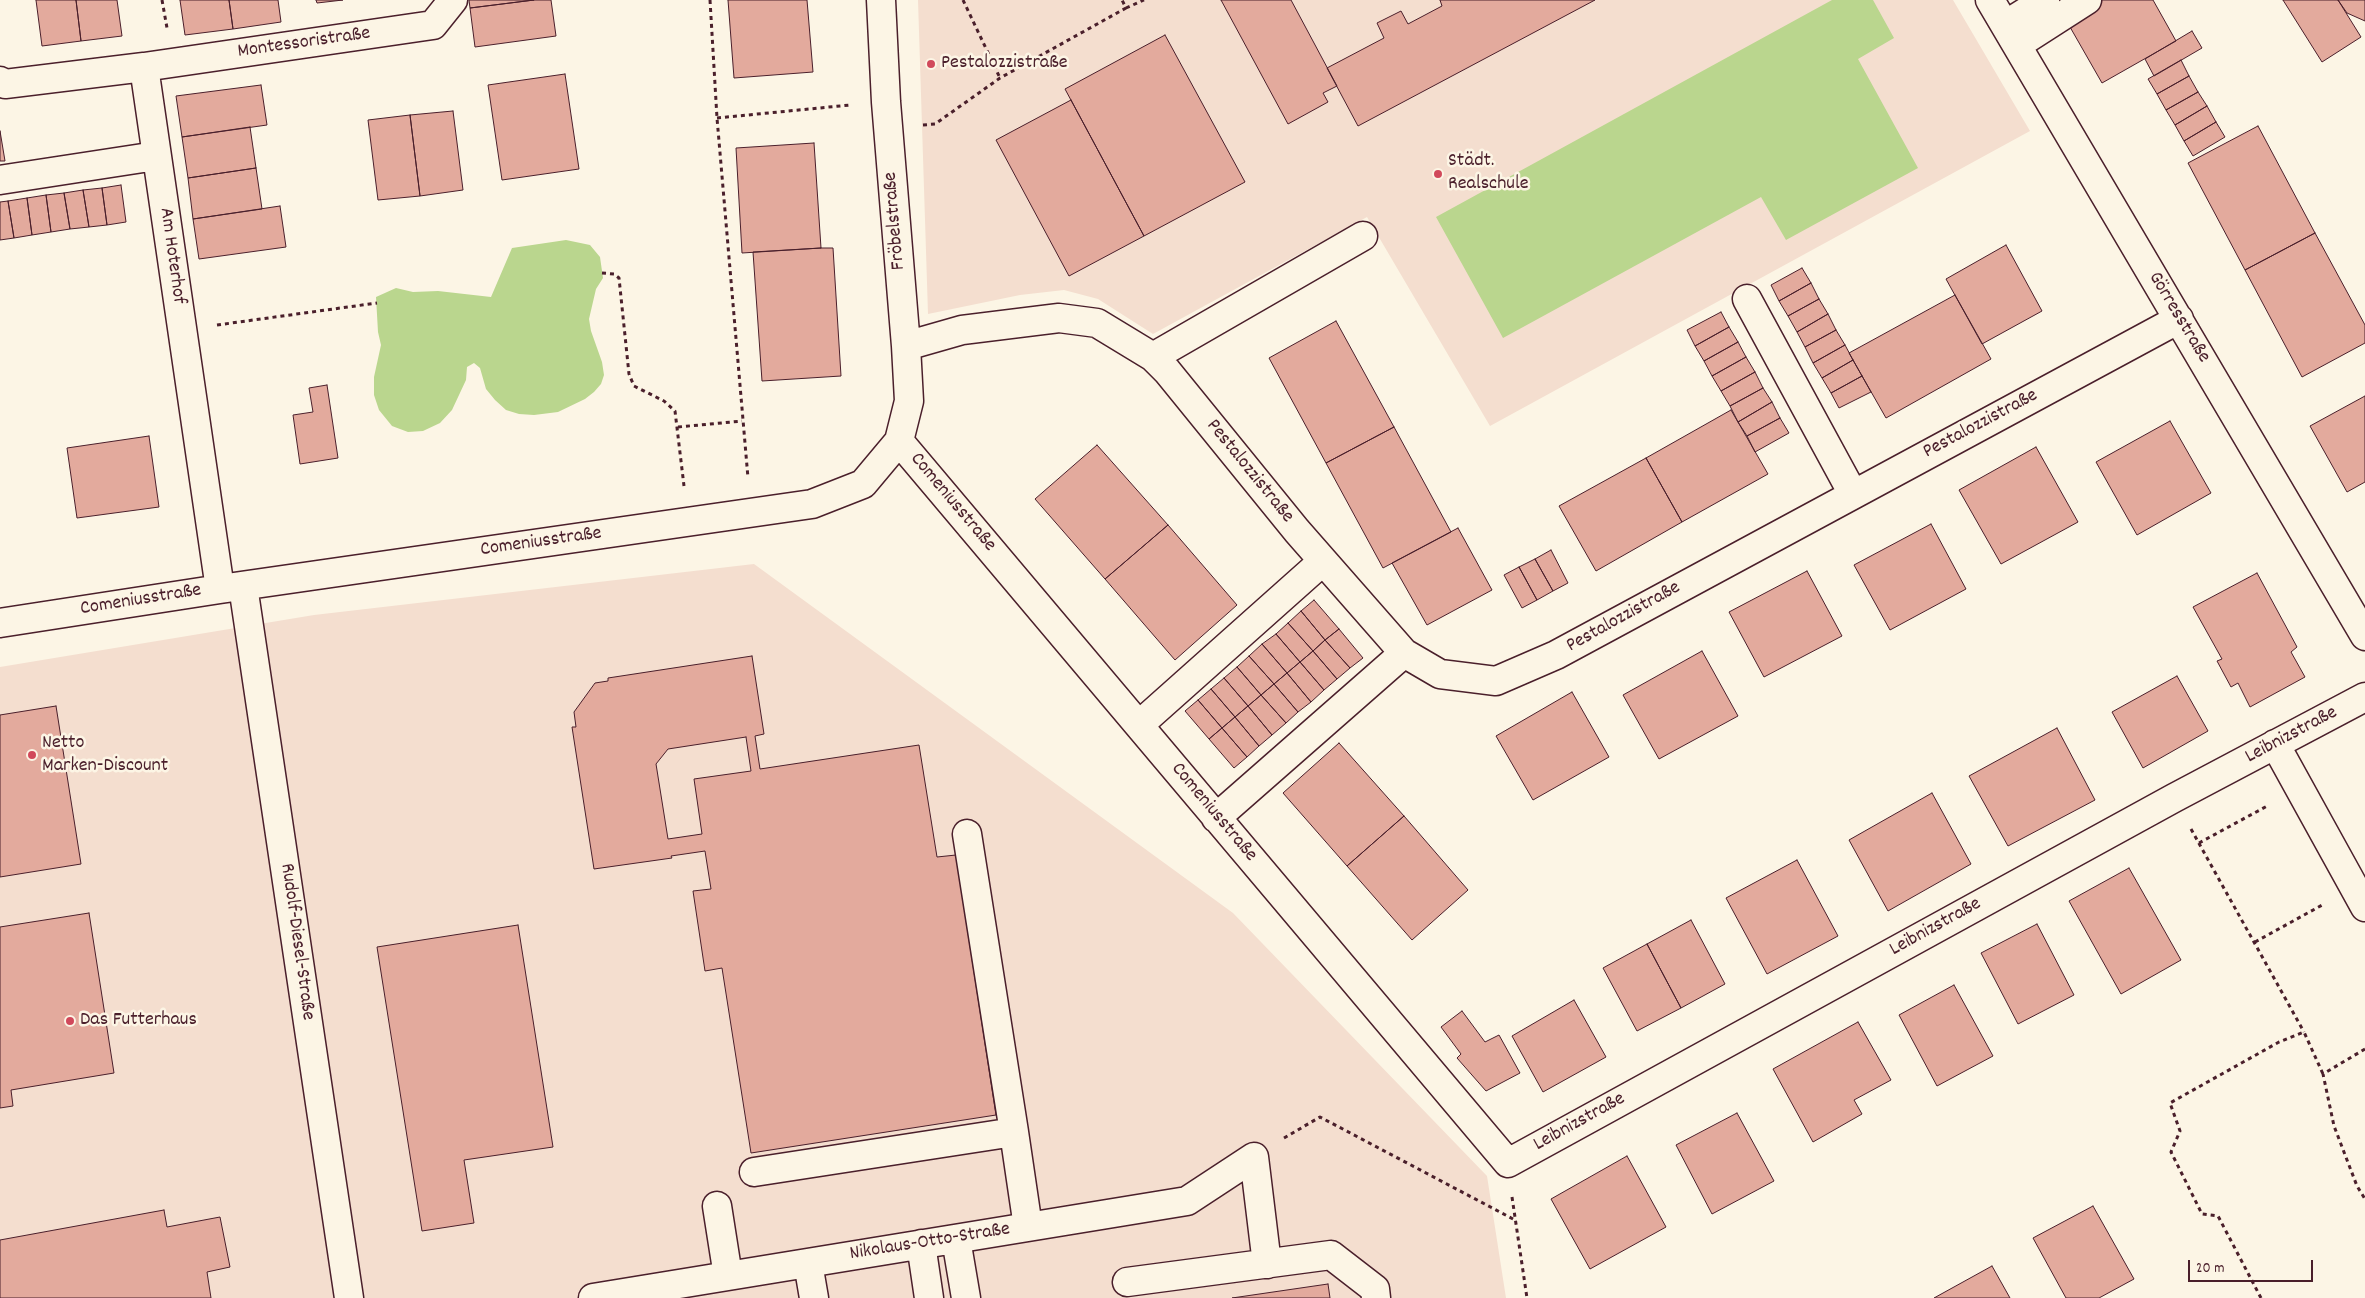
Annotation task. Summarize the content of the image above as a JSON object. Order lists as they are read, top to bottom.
{
  "streets": {
    "street": [
      "Montessoristraße",
      "Fröbelstraße",
      "Am Hoterhof",
      "Görresstraße",
      "Pestalozzistraße",
      "Comeniusstraße",
      "Leibnizstraße",
      "Rudolf-Diesel-Straße",
      "Nikolaus-Otto-Straße"
    ]
  },
  "crossings": [
    ["Montessoristraße", "Am Hoterhof"],
    ["Fröbelstraße", "Pestalozzistraße"],
    ["Fröbelstraße", "Comeniusstraße"],
    ["Am Hoterhof", "Comeniusstraße"],
    ["Am Hoterhof", "Rudolf-Diesel-Straße"],
    ["Görresstraße", "Pestalozzistraße"],
    ["Comeniusstraße", "Leibnizstraße"],
    ["Comeniusstraße", "Rudolf-Diesel-Straße"]
  ],
  "places": [
    "Pestalozzistraße",
    "Städt. Realschule",
    "Netto Marken-Discount",
    "Das Futterhaus"
  ],
  "scale_bar": "20 m"
}
